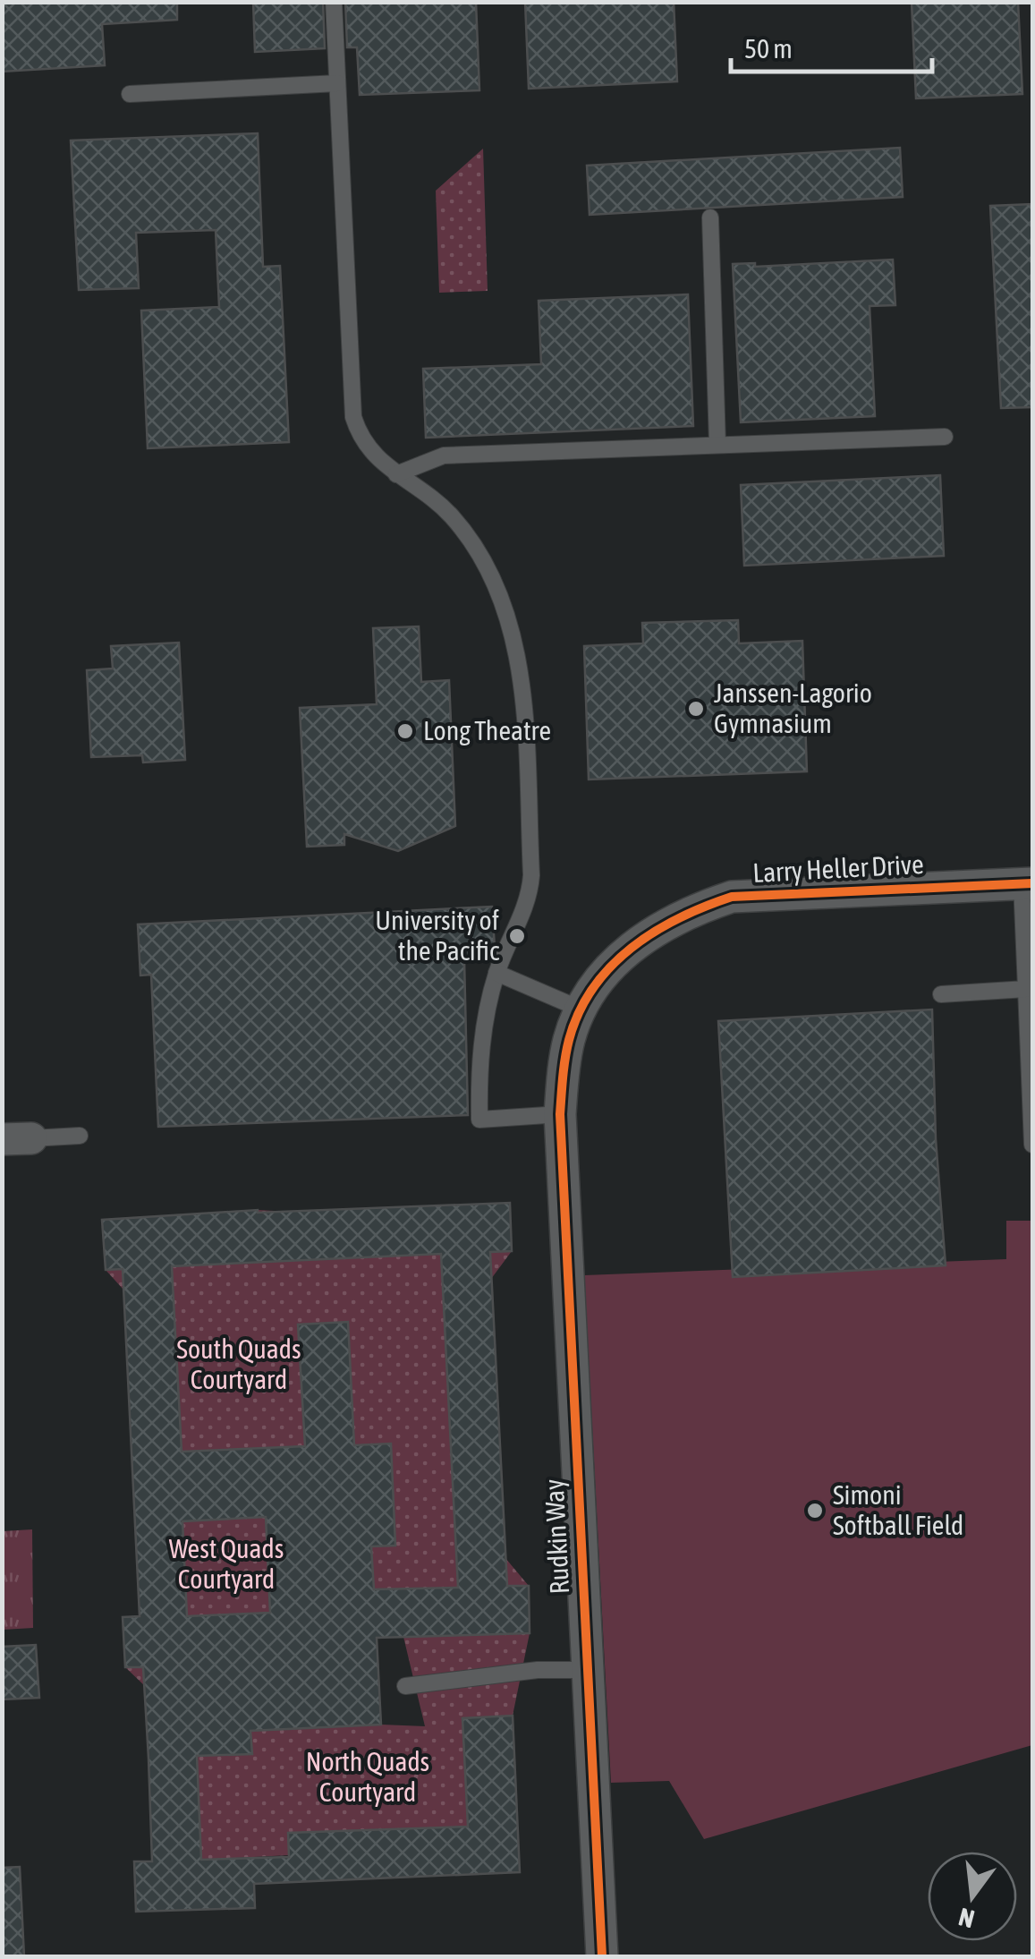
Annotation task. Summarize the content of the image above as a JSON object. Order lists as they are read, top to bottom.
{
  "streets": {
    "street": ["Larry Heller Drive", "Rudkin Way"]
  },
  "crossings": [
    ["Larry Heller Drive", "Rudkin Way"]
  ],
  "parks": ["South Quads Courtyard", "West Quads Courtyard", "North Quads Courtyard"],
  "places": [
    "Janssen-Lagorio Gymnasium",
    "Long Theatre",
    "University of the Pacific",
    "Simoni Softball Field"
  ],
  "scale_bar": "50 m",
  "north": "bottom"
}
